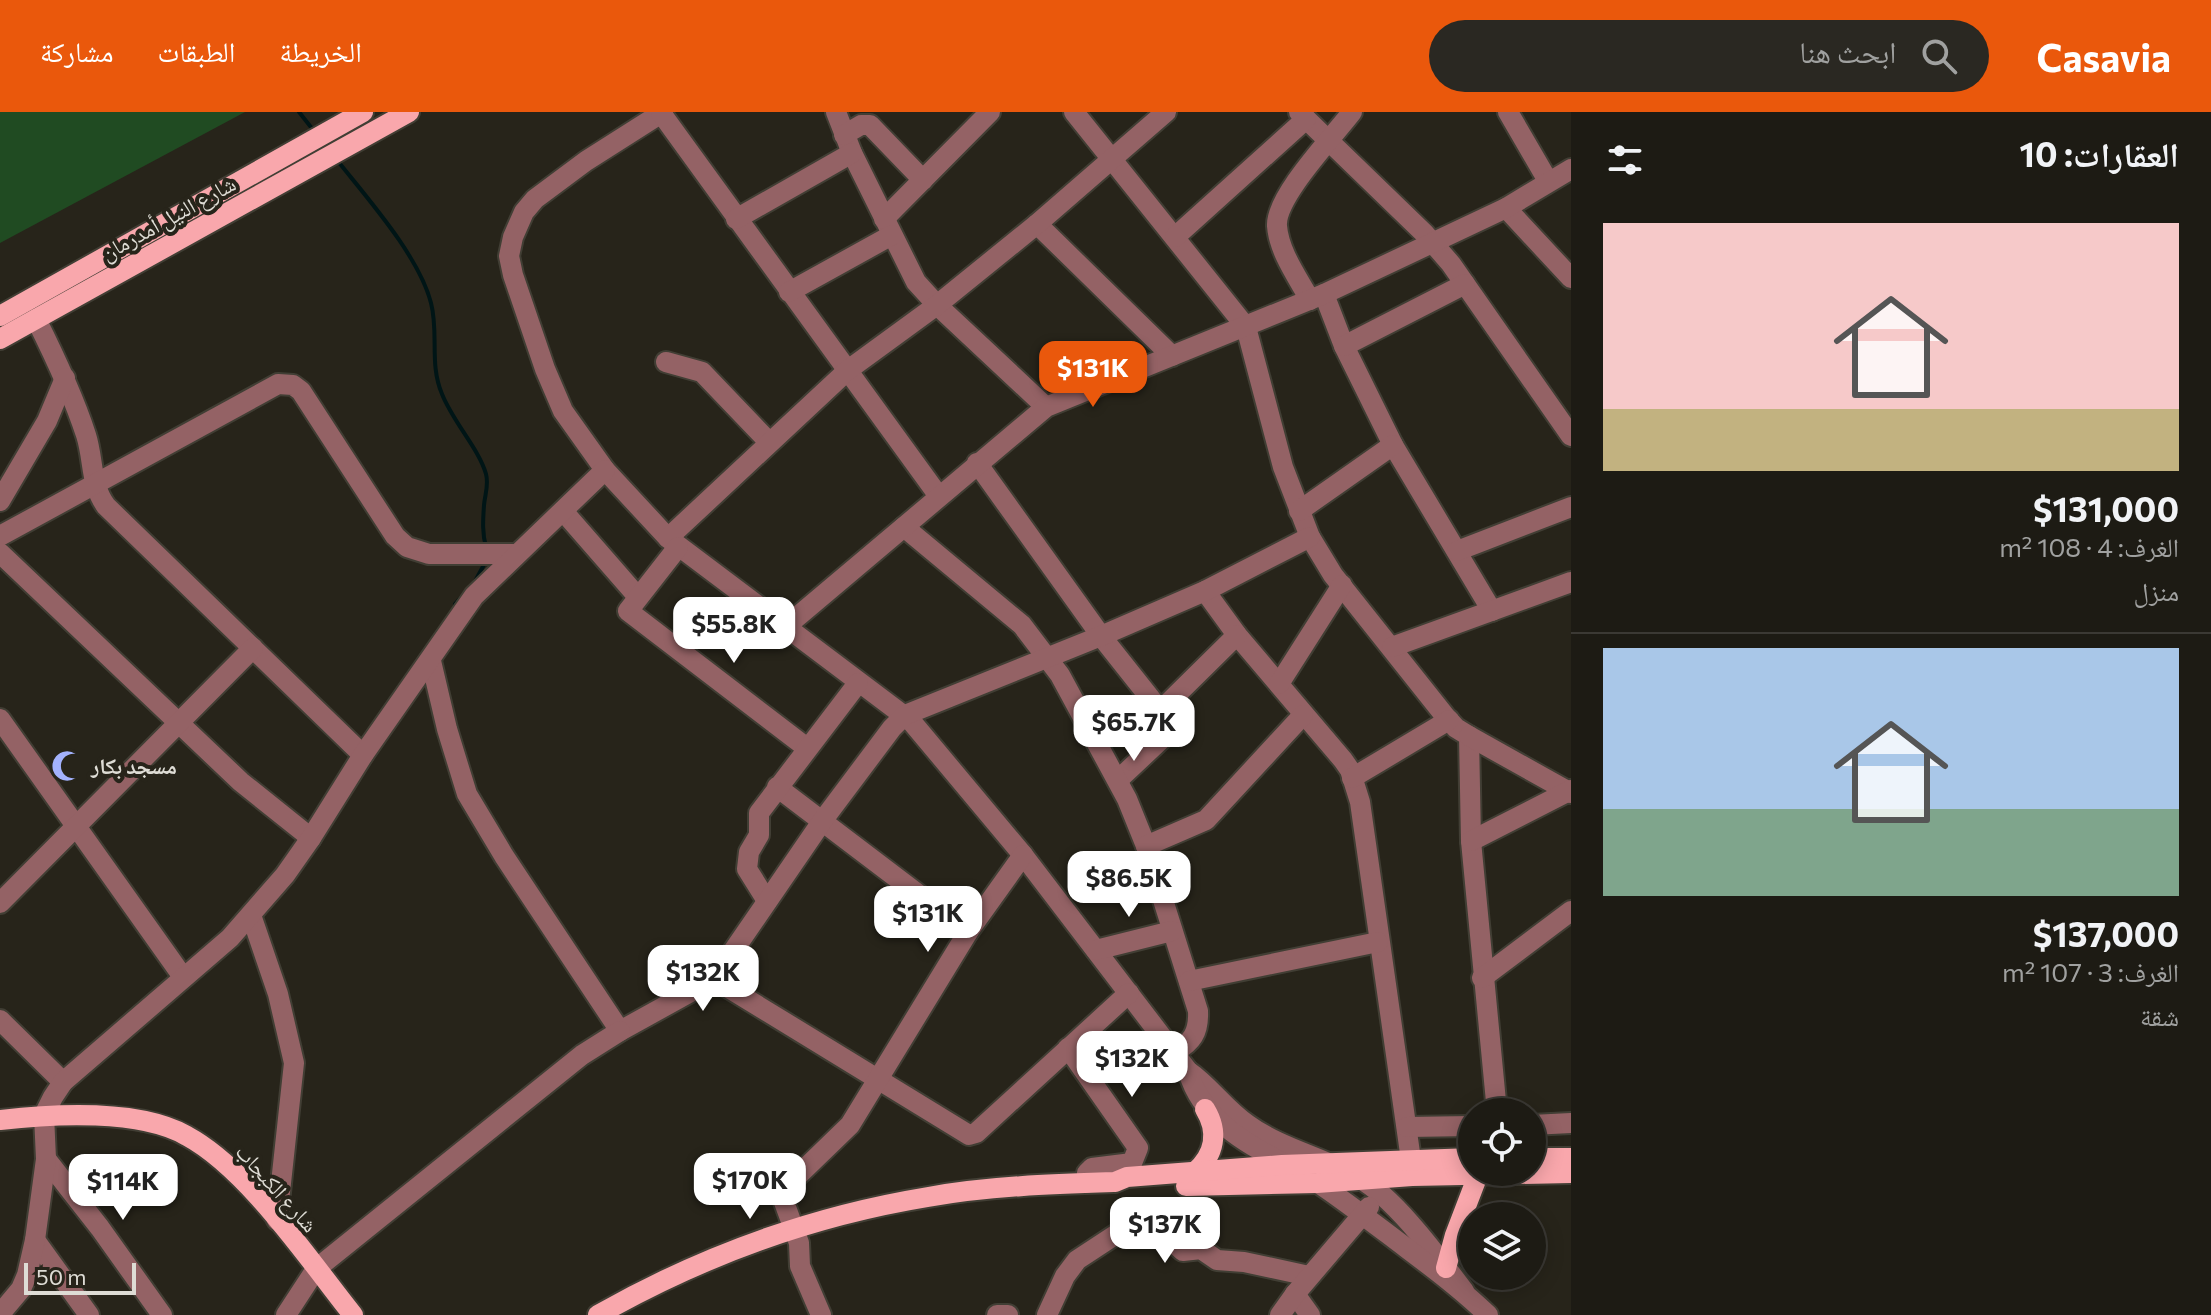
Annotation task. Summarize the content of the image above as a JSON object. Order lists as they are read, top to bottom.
{
  "streets": {
    "main road": ["شارع النيل أمدرمان", "شارع الكبجاب"]
  },
  "places": {
    "mosque": ["مسجد بكار"]
  },
  "scale_bar": "50 m",
  "page": {
    "header": "Casavia",
    "search": "ابحث هنا",
    "nav": ["الخريطة", "الطبقات", "مشاركة"],
    "heading": "العقارات: 10",
    "list": [
      {
        "name": "$131,000",
        "note": "الغرف: 4 · 108 m² · منزل"
      },
      {
        "name": "$137,000",
        "note": "الغرف: 3 · 107 m² · شقة"
      }
    ],
    "price": [
      "$131K",
      "$55.8K",
      "$65.7K",
      "$86.5K",
      "$131K",
      "$132K",
      "$132K",
      "$170K",
      "$114K",
      "$137K"
    ],
    "scale": "50 m"
  }
}
